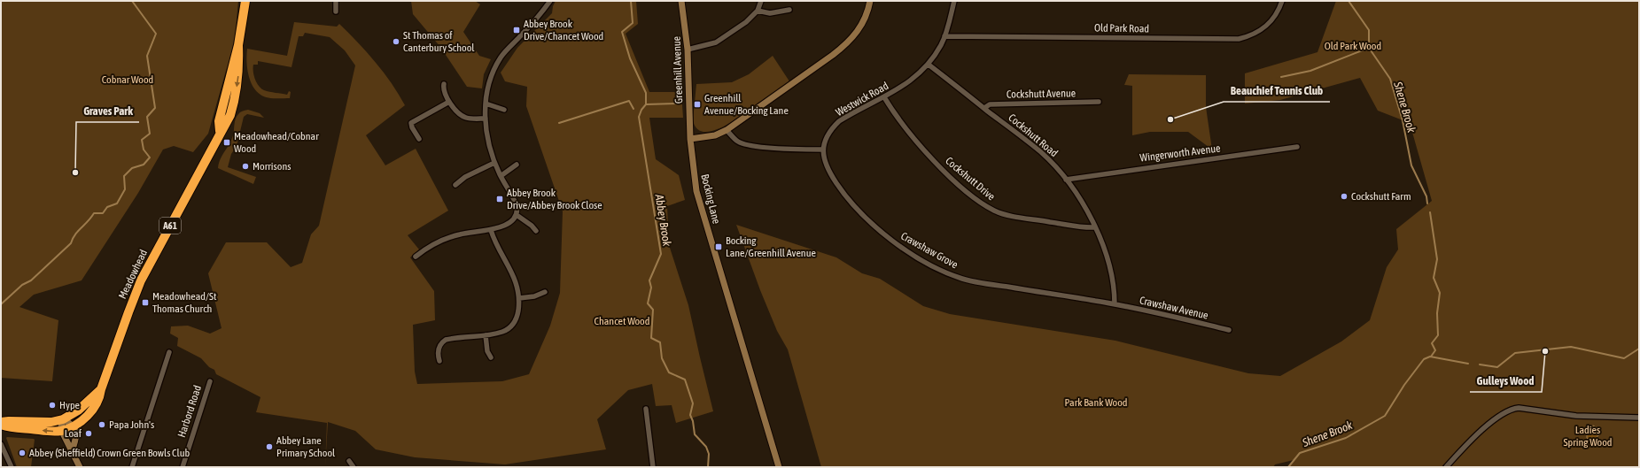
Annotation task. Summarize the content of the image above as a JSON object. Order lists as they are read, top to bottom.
{
  "streets": {
    "highway": ["A61", "Meadowhead"],
    "street": [
      "Old Park Road",
      "Greenhill Avenue",
      "Cockshutt Avenue",
      "Westwick Road",
      "Cockshutt Road",
      "Wingerworth Avenue",
      "Cockshutt Drive",
      "Bocking Lane",
      "Crawshaw Grove",
      "Crawshaw Avenue",
      "Harbord Road"
    ]
  },
  "crossings": [
    ["Old Park Road", "Westwick Road"],
    ["Greenhill Avenue", "Bocking Lane"],
    ["Cockshutt Avenue", "Cockshutt Road"],
    ["Westwick Road", "Cockshutt Road"],
    ["Westwick Road", "Cockshutt Drive"],
    ["Westwick Road", "Crawshaw Grove"],
    ["Cockshutt Road", "Wingerworth Avenue"],
    ["Cockshutt Road", "Cockshutt Drive"],
    ["Cockshutt Road", "Crawshaw Grove"],
    ["Cockshutt Road", "Crawshaw Avenue"],
    ["A61", "Meadowhead"],
    ["Crawshaw Grove", "Crawshaw Avenue"]
  ],
  "water": ["Shene Brook", "Abbey Brook"],
  "parks": [
    "Old Park Wood",
    "Cobnar Wood",
    "Chancet Wood",
    "Park Bank Wood",
    "Ladies Spring Wood"
  ],
  "places": {
    "transit": [
      "Abbey Brook Drive/Chancet Wood",
      "Greenhill Avenue/Bocking Lane",
      "Meadowhead/Cobnar Wood",
      "Abbey Brook Drive/Abbey Brook Close",
      "Bocking Lane/Greenhill Avenue",
      "Meadowhead/St Thomas Church"
    ],
    "other": [
      "St Thomas of Canterbury School",
      "Beauchief Tennis Club",
      "Morrisons",
      "Graves Park",
      "Cockshutt Farm",
      "Gulleys Wood",
      "Hype",
      "Papa John's",
      "Loaf",
      "Abbey Lane Primary School",
      "Abbey (Sheffield) Crown Green Bowls Club"
    ]
  }
}
